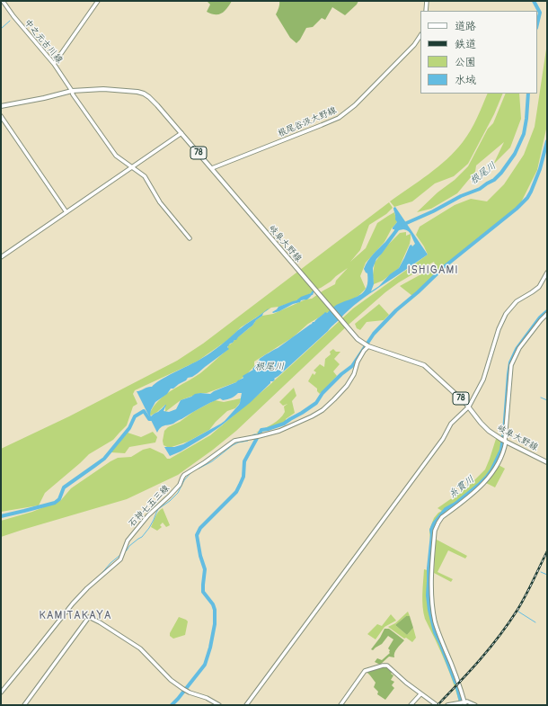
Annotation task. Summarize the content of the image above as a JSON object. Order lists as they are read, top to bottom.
{
  "streets": {
    "main road": ["78", "岐阜大野線"],
    "street": ["中之元古川線", "根尾谷汲大野線", "石神七五三線"]
  },
  "crossings": [
    ["中之元古川線", "岐阜大野線"],
    ["根尾谷汲大野線", "岐阜大野線"],
    ["岐阜大野線", "石神七五三線"]
  ],
  "districts": ["ISHIGAMI", "KAMITAKAYA"],
  "water": ["根尾川", "糸貫川"],
  "legend": [
    "道路",
    "鉄道",
    "公園",
    "水域"
  ]
}
